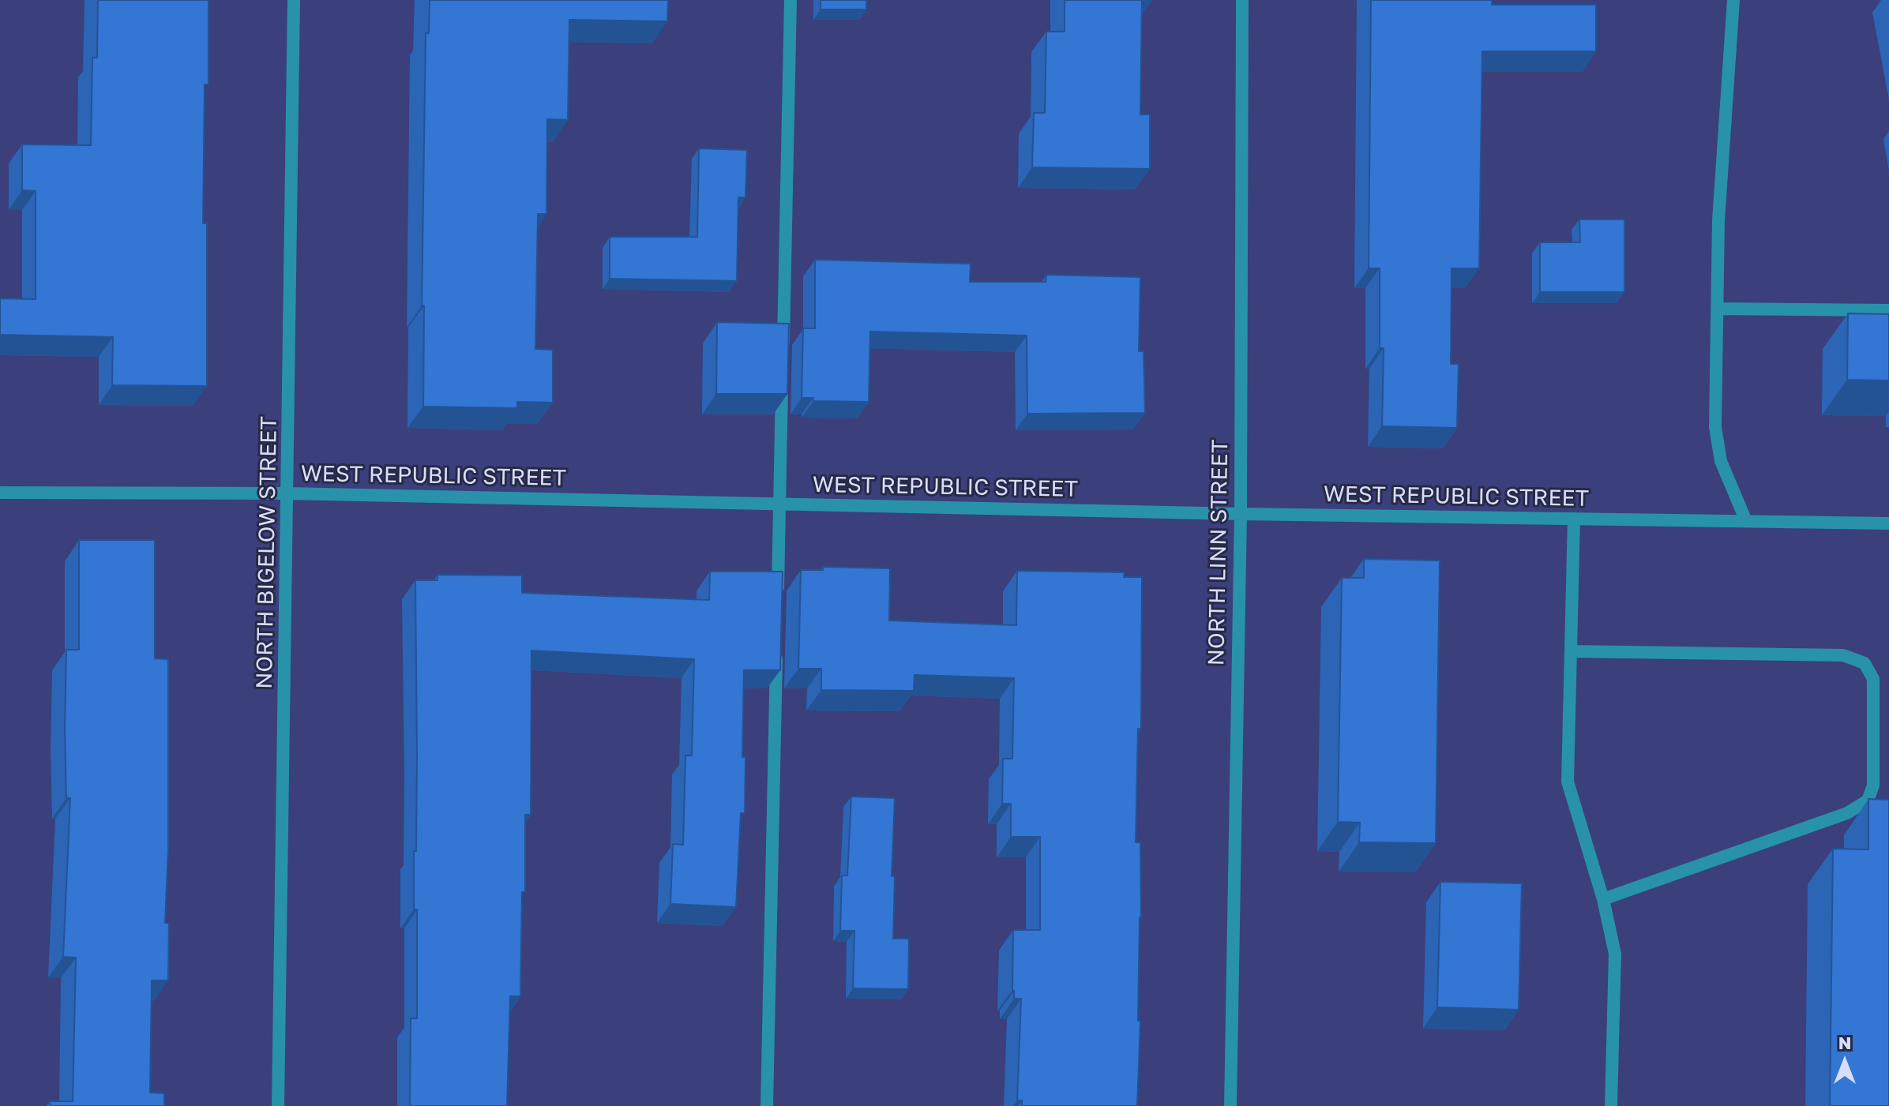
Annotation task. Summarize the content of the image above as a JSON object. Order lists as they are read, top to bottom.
{
  "streets": {
    "street": ["WEST REPUBLIC STREET", "NORTH BIGELOW STREET", "NORTH LINN STREET"]
  },
  "crossings": [
    ["WEST REPUBLIC STREET", "NORTH BIGELOW STREET"],
    ["WEST REPUBLIC STREET", "NORTH LINN STREET"]
  ],
  "north": "top"
}
